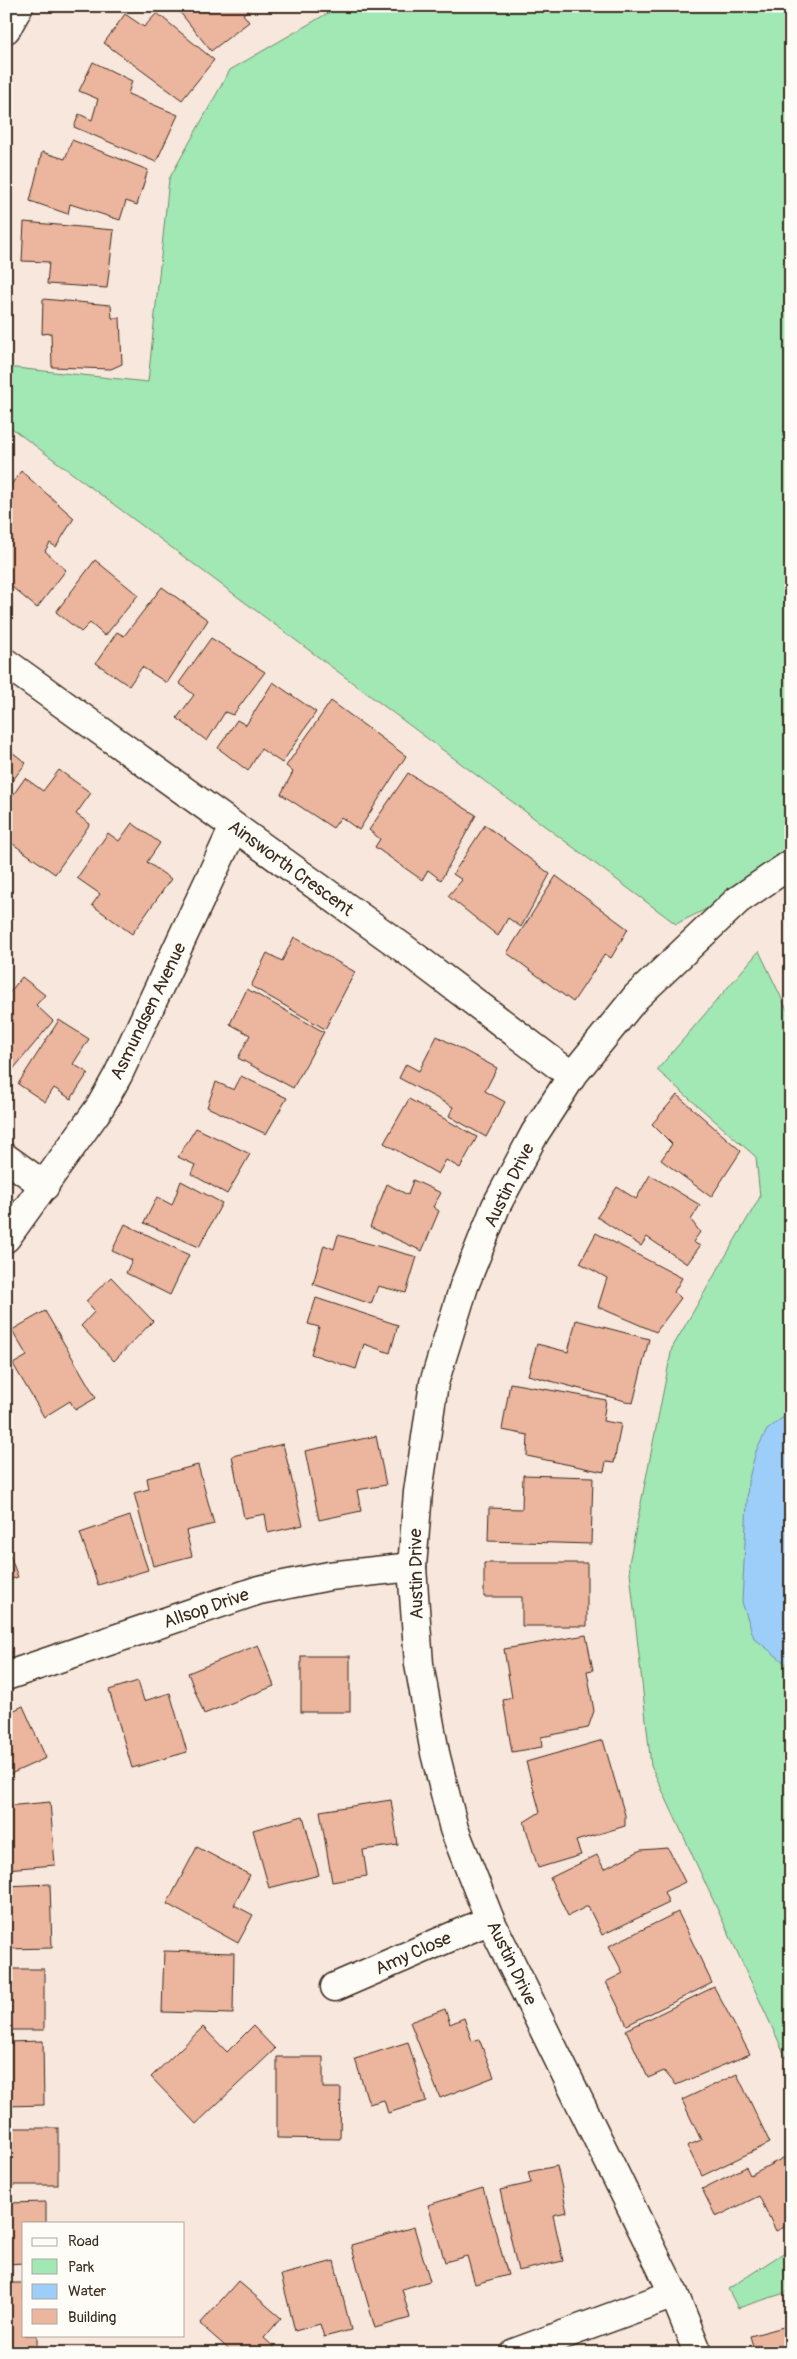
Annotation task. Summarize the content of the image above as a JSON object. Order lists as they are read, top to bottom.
{
  "streets": {
    "street": [
      "Ainsworth Crescent",
      "Asmundsen Avenue",
      "Austin Drive",
      "Allsop Drive",
      "Amy Close"
    ]
  },
  "crossings": [
    ["Ainsworth Crescent", "Asmundsen Avenue"],
    ["Ainsworth Crescent", "Austin Drive"],
    ["Austin Drive", "Allsop Drive"],
    ["Austin Drive", "Amy Close"]
  ],
  "legend": [
    "Road",
    "Park",
    "Water",
    "Building"
  ]
}
